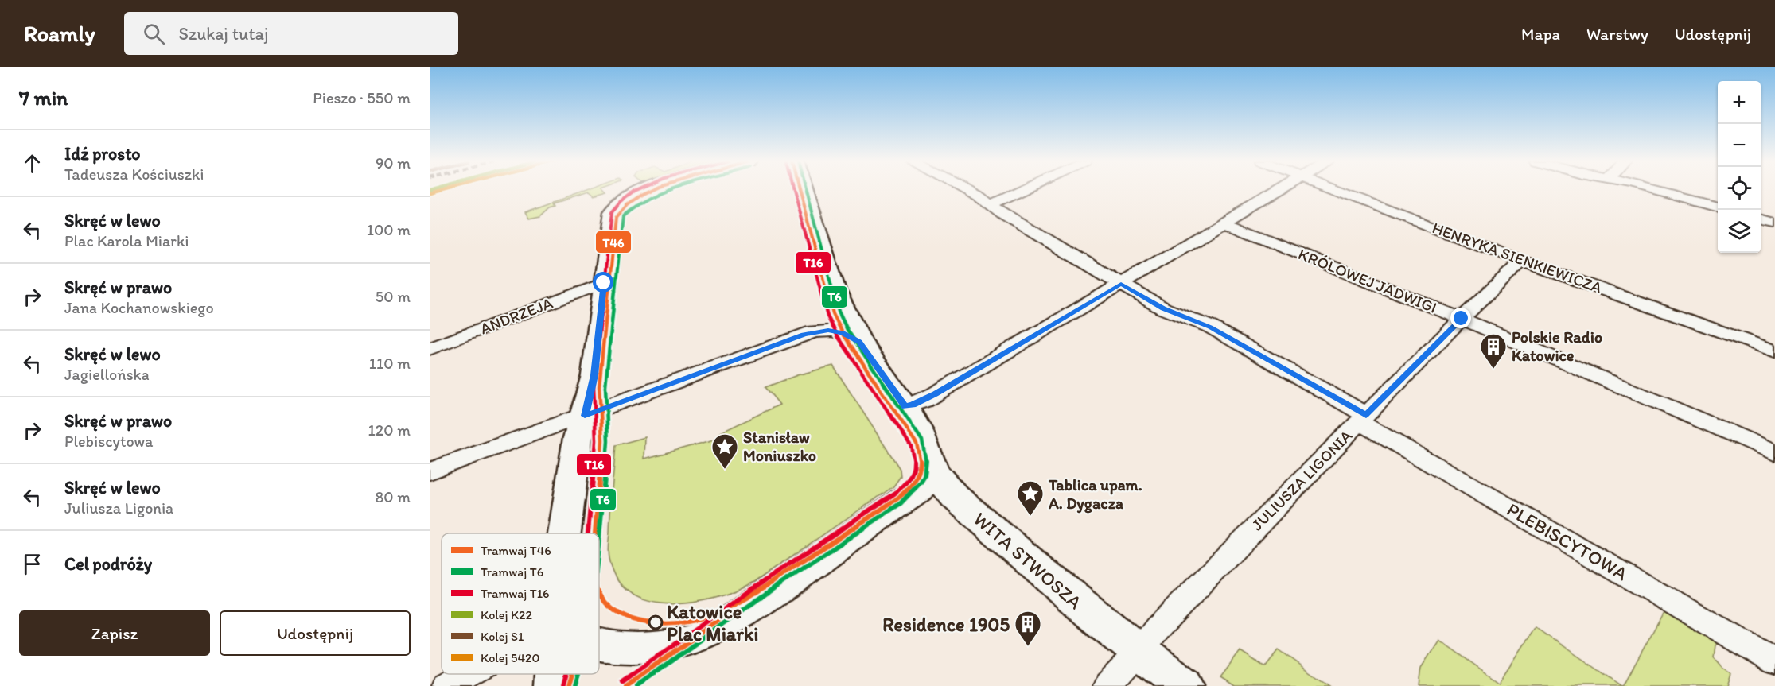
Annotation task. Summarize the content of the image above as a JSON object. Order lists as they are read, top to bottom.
{
  "streets": {
    "street": [
      "HENRYKA SIENKIEWICZA",
      "KRÓLOWEJ JADWIGI",
      "ANDRZEJA",
      "JULIUSZA LIGONIA",
      "PLEBISCYTOWA",
      "WITA STWOSZA"
    ]
  },
  "crossings": [
    ["HENRYKA SIENKIEWICZA", "JULIUSZA LIGONIA"],
    ["KRÓLOWEJ JADWIGI", "JULIUSZA LIGONIA"],
    ["JULIUSZA LIGONIA", "PLEBISCYTOWA"],
    ["JULIUSZA LIGONIA", "WITA STWOSZA"]
  ],
  "places": {
    "building": ["Polskie Radio Katowice", "Residence 1905"],
    "place": ["Stanisław Moniuszko", "Tablica upam. A. Dygacza"],
    "other": ["Katowice Plac Miarki"]
  },
  "lines": [
    "tram line T46",
    "tram line T6",
    "tram line T16",
    "rail line 5420"
  ],
  "legend": [
    "Tramwaj T46",
    "Tramwaj T6",
    "Tramwaj T16",
    "Kolej K22",
    "Kolej S1",
    "Kolej 5420"
  ],
  "page": {
    "header": "Roamly",
    "search": "Szukaj tutaj",
    "nav": ["Mapa", "Warstwy", "Udostępnij"],
    "heading": ["7 min", "Pieszo · 550 m"],
    "map_buttons": ["+", "−"],
    "list": [
      ["Idź prosto", "Tadeusza Kościuszki", "90 m"],
      ["Skręć w lewo", "Plac Karola Miarki", "100 m"],
      ["Skręć w prawo", "Jana Kochanowskiego", "50 m"],
      ["Skręć w lewo", "Jagiellońska", "110 m"],
      ["Skręć w prawo", "Plebiscytowa", "120 m"],
      ["Skręć w lewo", "Juliusza Ligonia", "80 m"],
      "Cel podróży"
    ],
    "buttons": ["Zapisz", "Udostępnij"]
  }
}
